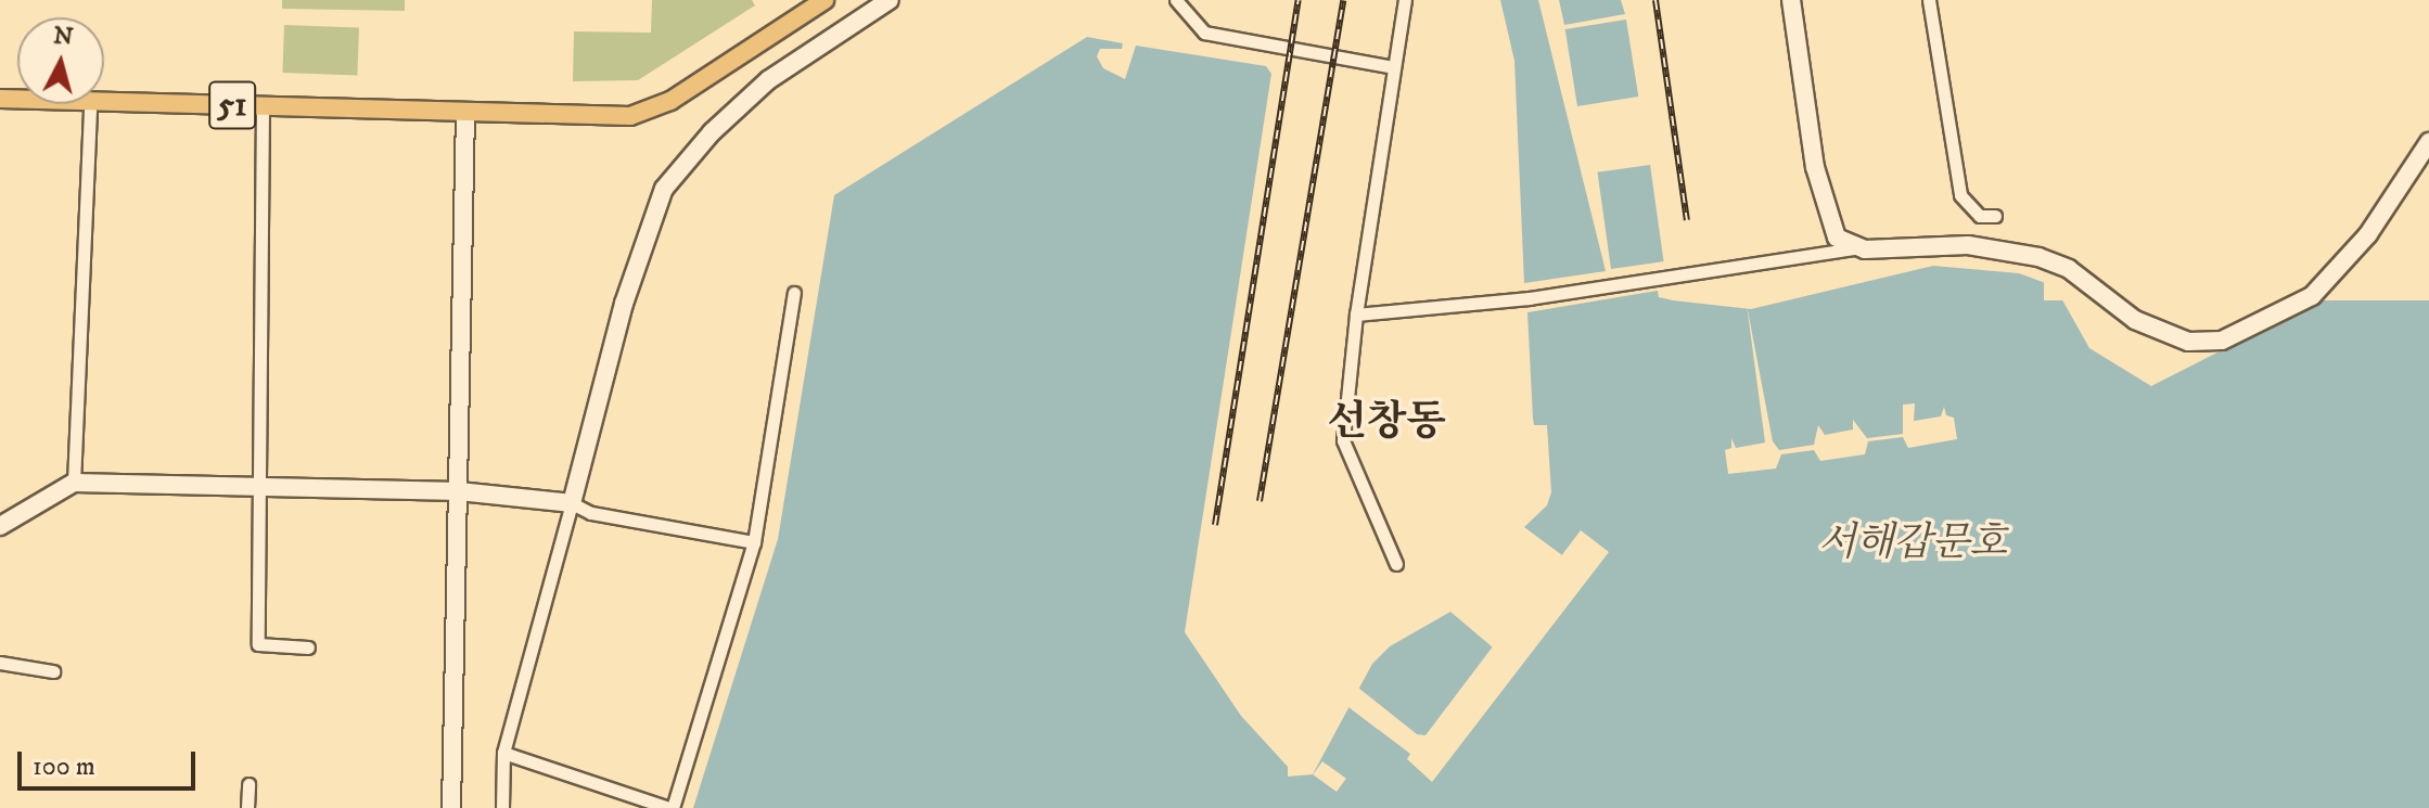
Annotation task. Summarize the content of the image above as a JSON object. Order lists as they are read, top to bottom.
{
  "streets": {
    "main road": ["51"]
  },
  "districts": ["선창동"],
  "water": ["서해갑문호"],
  "scale_bar": "100 m",
  "north": "top"
}
